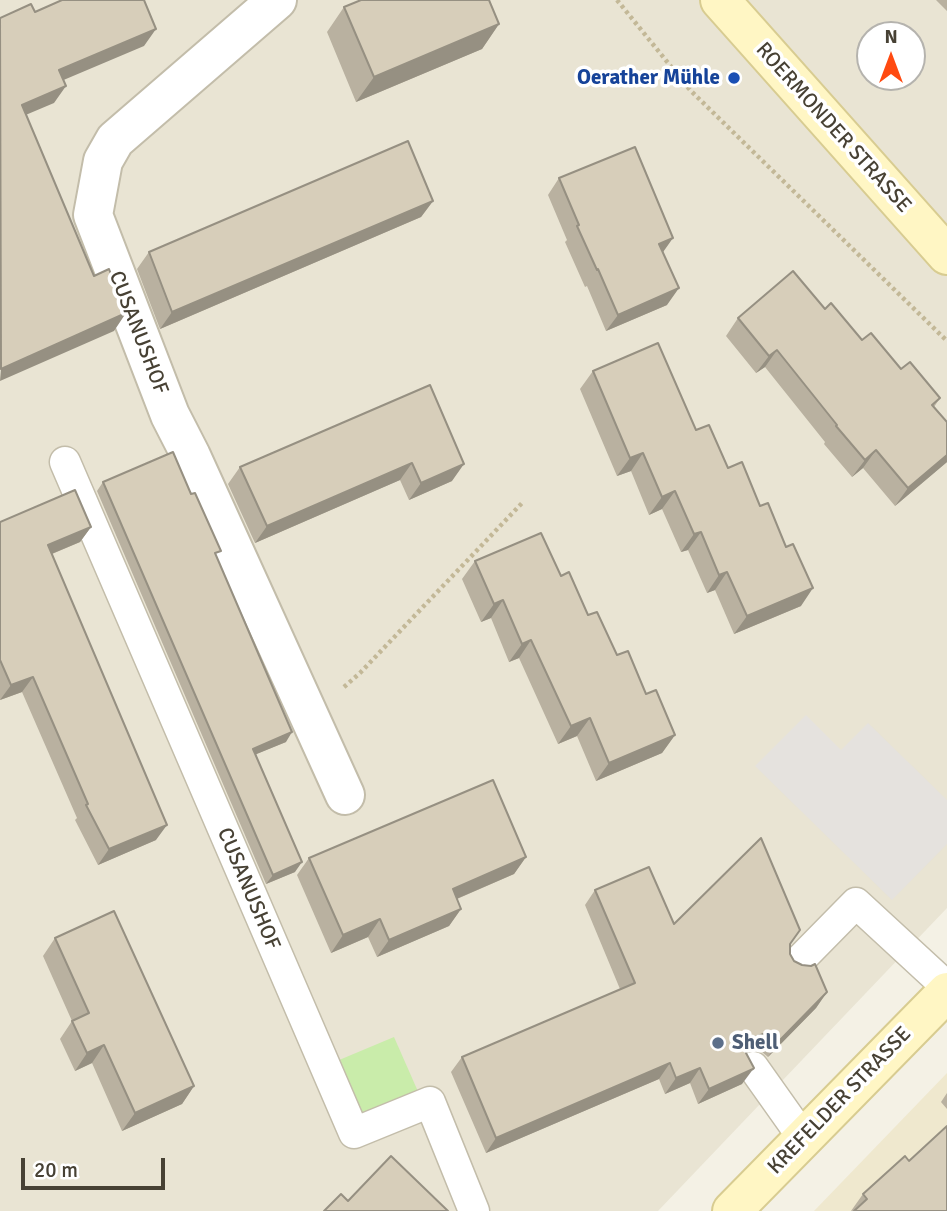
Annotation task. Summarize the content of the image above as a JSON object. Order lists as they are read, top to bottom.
{
  "streets": {
    "main road": ["ROERMONDER STRASSE", "KREFELDER STRASSE"],
    "street": ["CUSANUSHOF"]
  },
  "places": ["Oerather Mühle", "Shell"],
  "scale_bar": "20 m",
  "north": "top"
}
